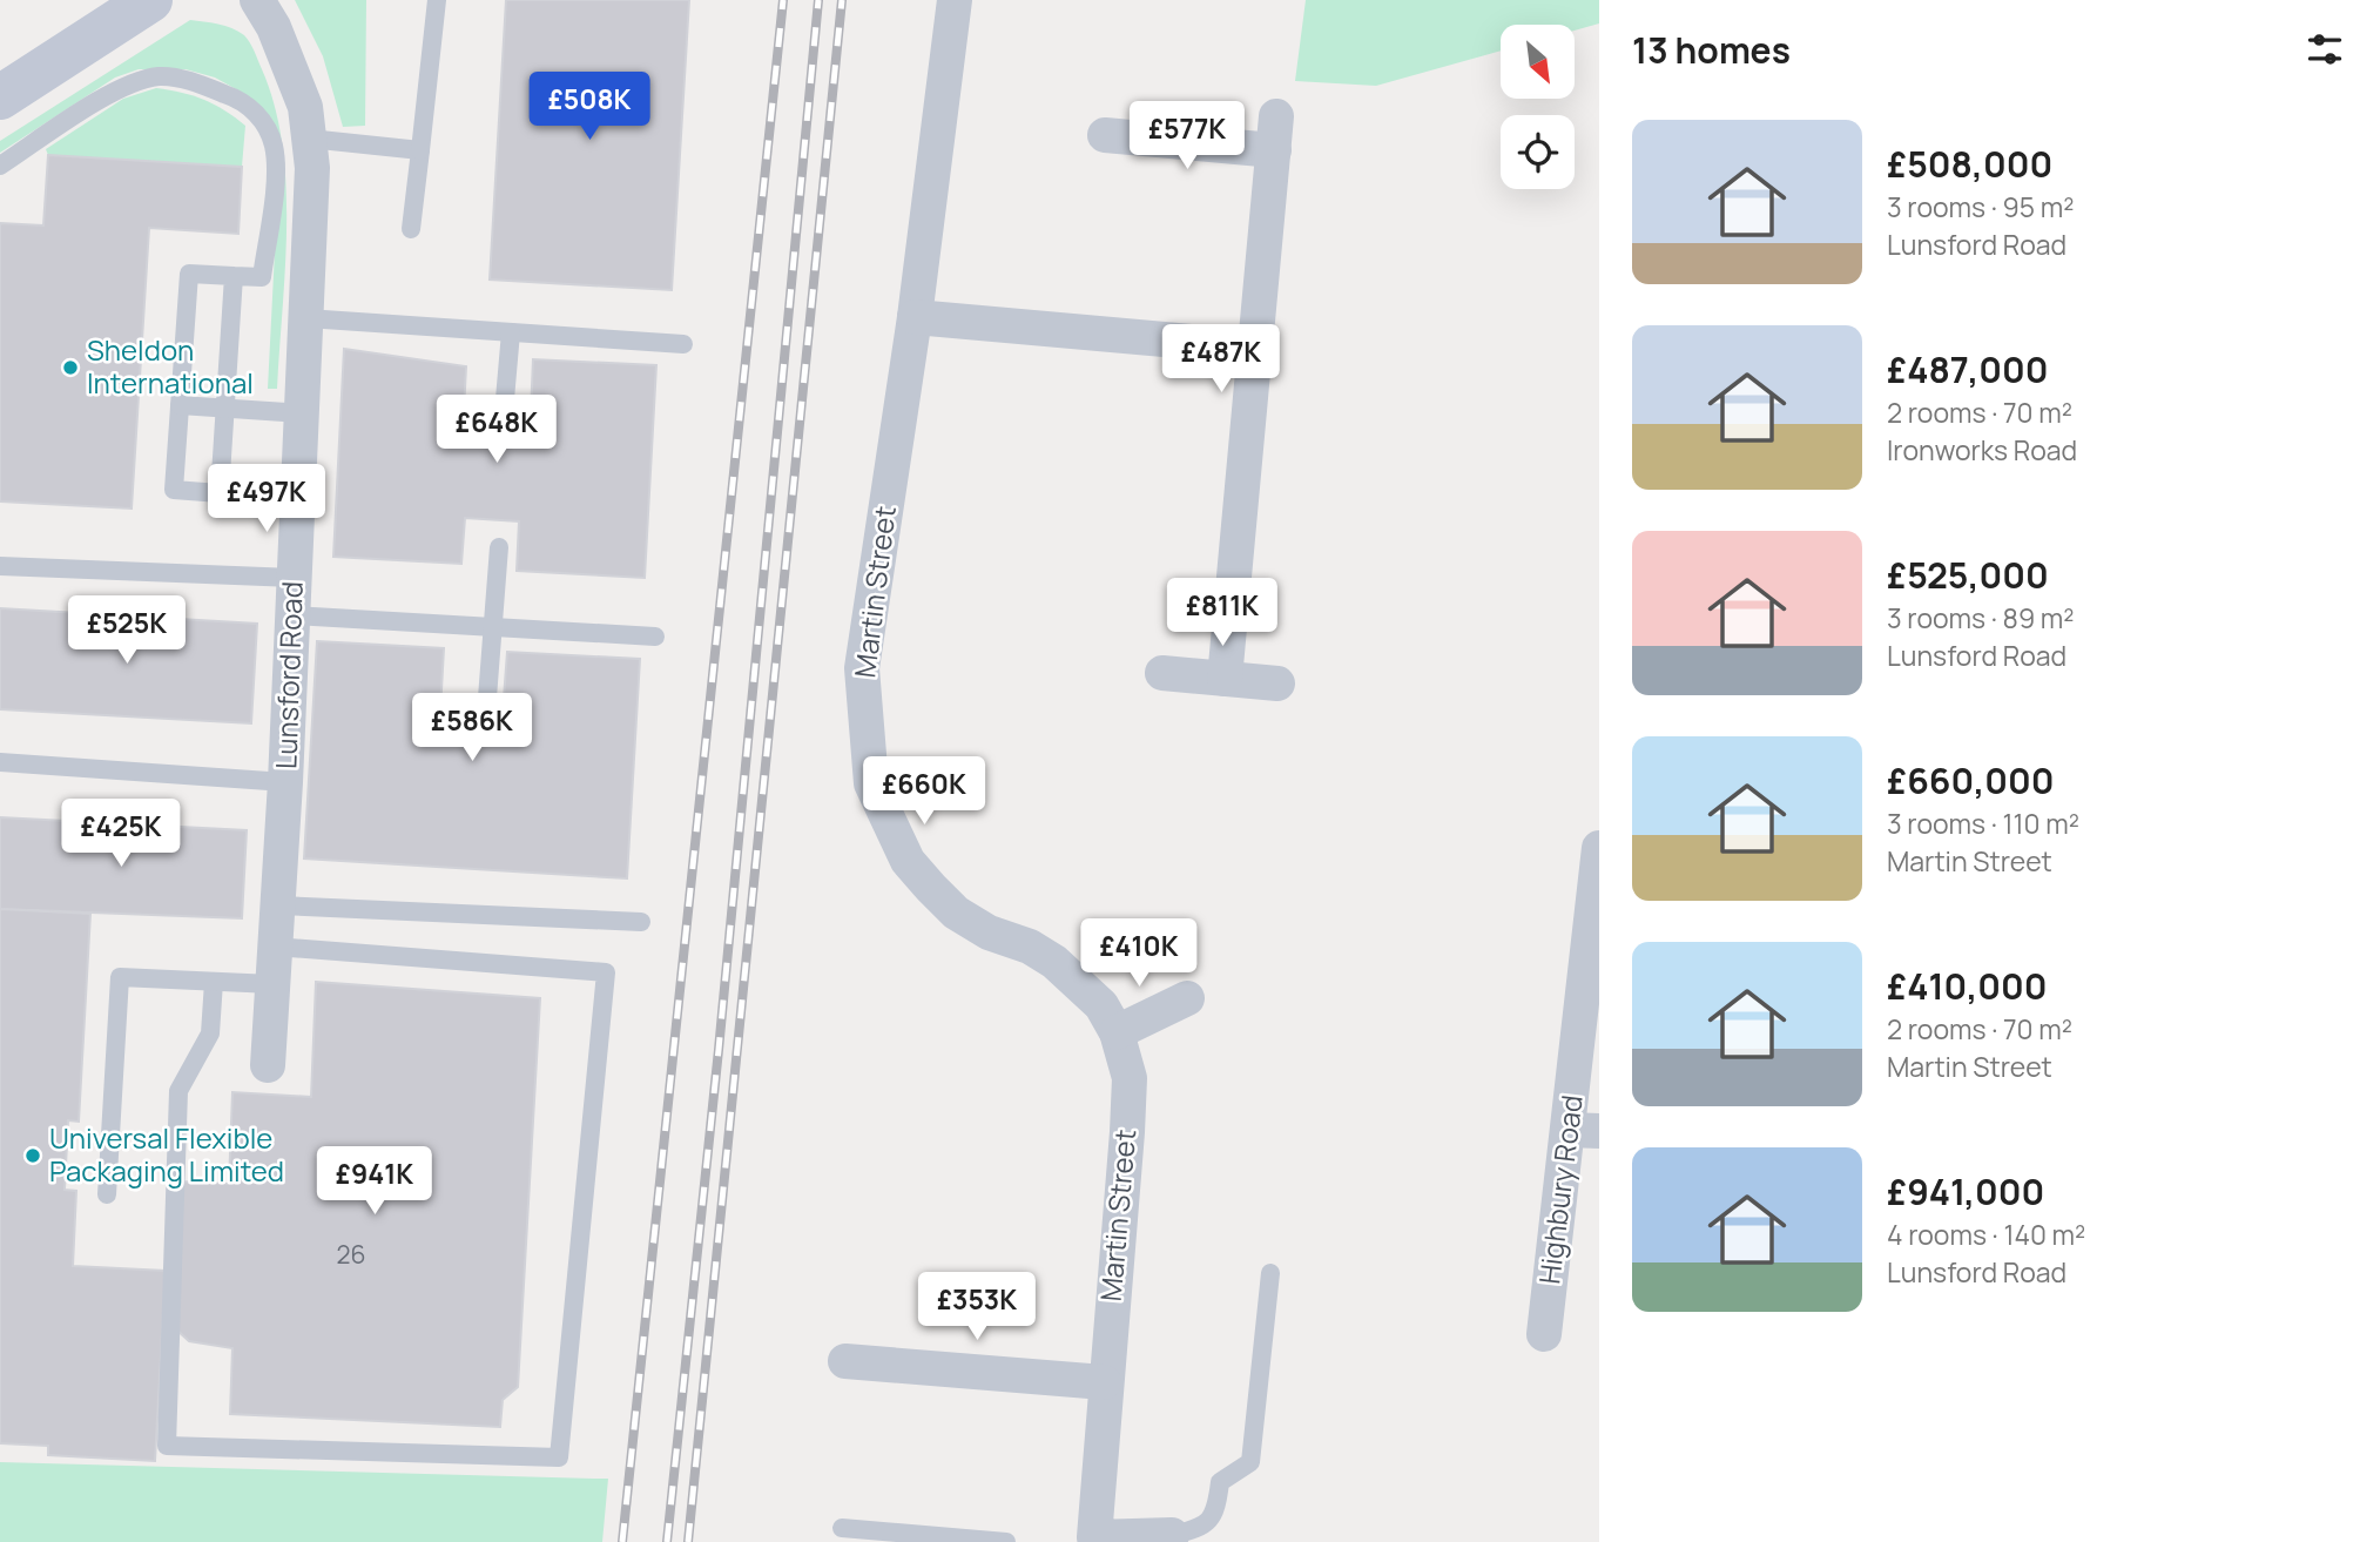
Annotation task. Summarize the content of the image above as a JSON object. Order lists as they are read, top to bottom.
{
  "streets": {
    "street": ["Martin Street", "Lunsford Road", "Highbury Road"]
  },
  "places": ["Sheldon International", "Universal Flexible Packaging Limited"],
  "house_numbers": ["26"],
  "north": "bottom right",
  "page": {
    "heading": "13 homes",
    "price": [
      "£508K",
      "£577K",
      "£487K",
      "£648K",
      "£497K",
      "£811K",
      "£525K",
      "£586K",
      "£660K",
      "£425K",
      "£410K",
      "£941K",
      "£353K"
    ],
    "list": [
      {
        "name": "£508,000",
        "note": "3 rooms · 95 m² · Lunsford Road"
      },
      {
        "name": "£487,000",
        "note": "2 rooms · 70 m² · Ironworks Road"
      },
      {
        "name": "£525,000",
        "note": "3 rooms · 89 m² · Lunsford Road"
      },
      {
        "name": "£660,000",
        "note": "3 rooms · 110 m² · Martin Street"
      },
      {
        "name": "£410,000",
        "note": "2 rooms · 70 m² · Martin Street"
      },
      {
        "name": "£941,000",
        "note": "4 rooms · 140 m² · Lunsford Road"
      }
    ]
  }
}
